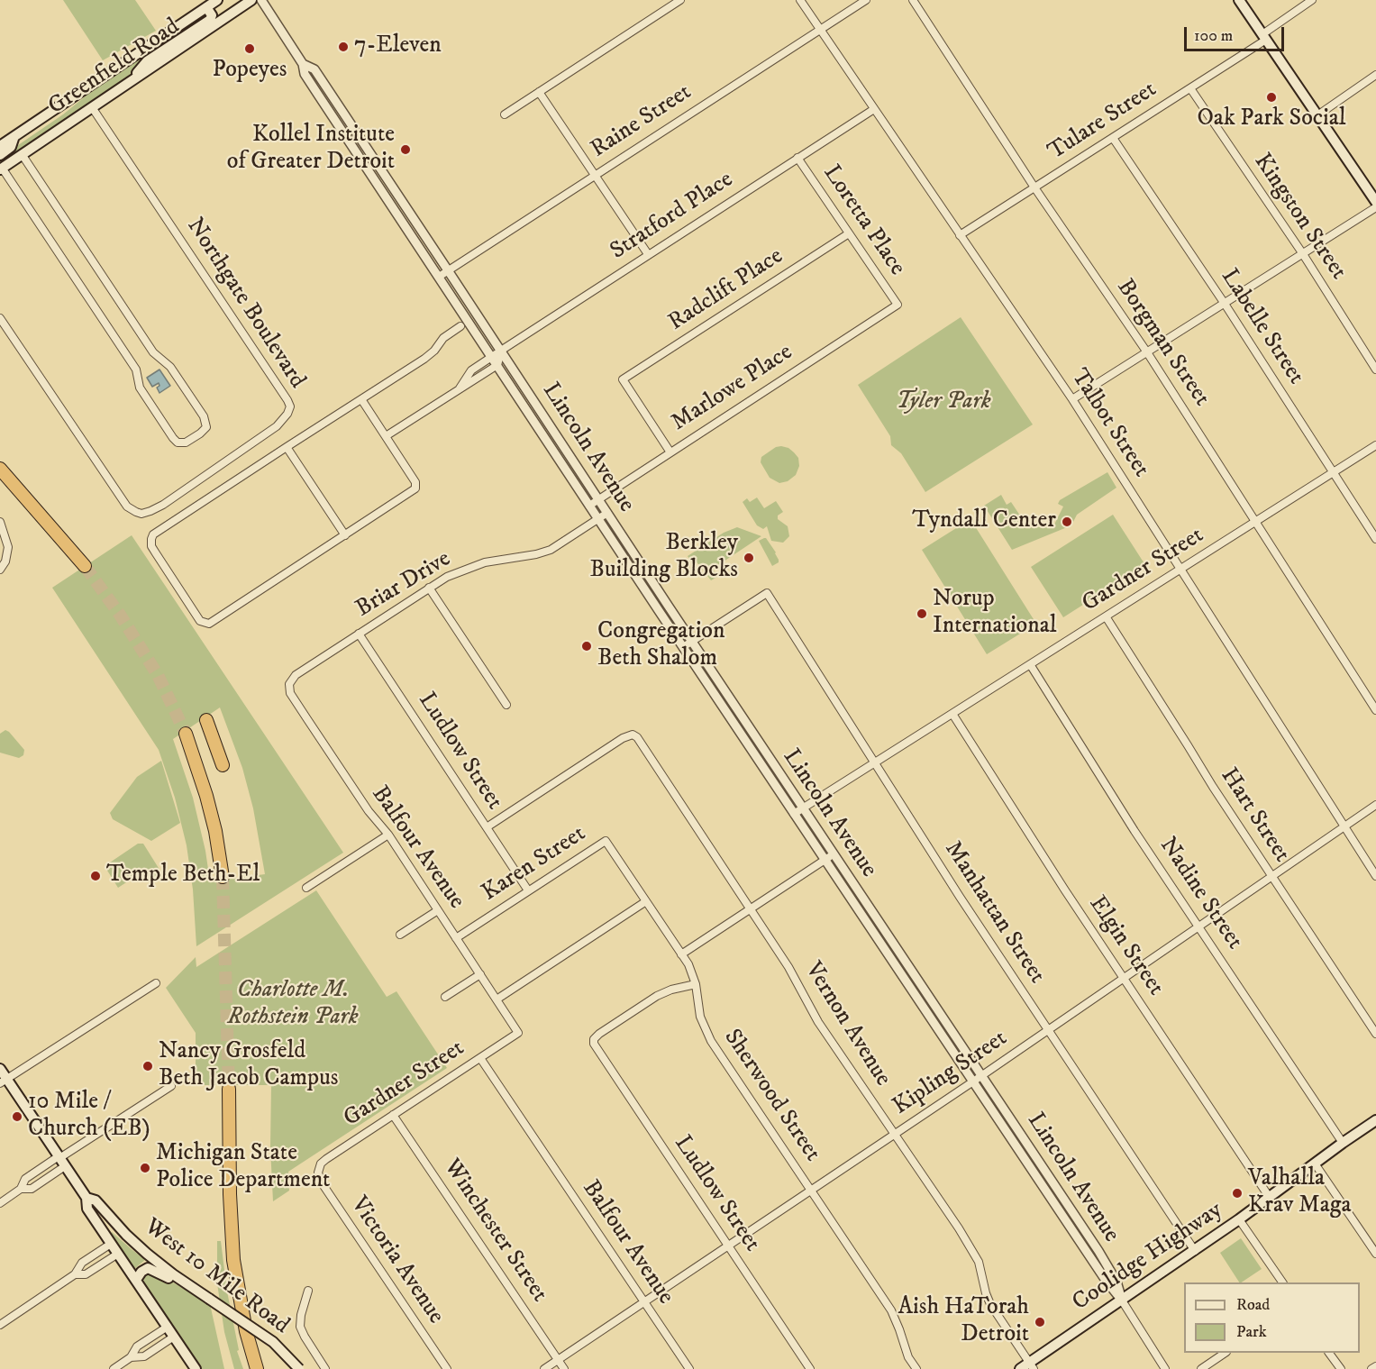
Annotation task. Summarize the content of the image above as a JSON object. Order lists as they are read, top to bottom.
{
  "streets": {
    "main road": ["Greenfield Road", "Coolidge Highway", "West 10 Mile Road"],
    "street": [
      "Raine Street",
      "Tulare Street",
      "Stratford Place",
      "Kingston Street",
      "Loretta Place",
      "Radclift Place",
      "Northgate Boulevard",
      "Labelle Street",
      "Borgman Street",
      "Marlowe Place",
      "Talbot Street",
      "Lincoln Avenue",
      "Gardner Street",
      "Briar Drive",
      "Ludlow Street",
      "Hart Street",
      "Balfour Avenue",
      "Karen Street",
      "Nadine Street",
      "Manhattan Street",
      "Elgin Street",
      "Vernon Avenue",
      "Kipling Street",
      "Sherwood Street",
      "Winchester Street",
      "Victoria Avenue"
    ]
  },
  "crossings": [
    ["Greenfield Road", "Northgate Boulevard"],
    ["Raine Street", "Talbot Street"],
    ["Raine Street", "Lincoln Avenue"],
    ["Tulare Street", "Kingston Street"],
    ["Tulare Street", "Labelle Street"],
    ["Tulare Street", "Borgman Street"],
    ["Tulare Street", "Talbot Street"],
    ["Stratford Place", "Loretta Place"],
    ["Stratford Place", "Talbot Street"],
    ["Stratford Place", "Lincoln Avenue"],
    ["Loretta Place", "Radclift Place"],
    ["Loretta Place", "Marlowe Place"],
    ["Radclift Place", "Marlowe Place"],
    ["Labelle Street", "Gardner Street"],
    ["Borgman Street", "Gardner Street"],
    ["Marlowe Place", "Lincoln Avenue"],
    ["Talbot Street", "Gardner Street"],
    ["Talbot Street", "Kipling Street"],
    ["Lincoln Avenue", "Gardner Street"],
    ["Lincoln Avenue", "Briar Drive"],
    ["Lincoln Avenue", "Manhattan Street"],
    ["Lincoln Avenue", "Kipling Street"],
    ["Lincoln Avenue", "Coolidge Highway"],
    ["Gardner Street", "Hart Street"],
    ["Gardner Street", "Balfour Avenue"],
    ["Gardner Street", "Nadine Street"],
    ["Gardner Street", "Manhattan Street"],
    ["Gardner Street", "Elgin Street"],
    ["Gardner Street", "Winchester Street"],
    ["Gardner Street", "Victoria Avenue"],
    ["Briar Drive", "Ludlow Street"],
    ["Briar Drive", "Balfour Avenue"],
    ["Ludlow Street", "Karen Street"],
    ["Ludlow Street", "Vernon Avenue"],
    ["Ludlow Street", "Kipling Street"],
    ["Ludlow Street", "Sherwood Street"],
    ["Hart Street", "Kipling Street"],
    ["Balfour Avenue", "Karen Street"],
    ["Balfour Avenue", "Kipling Street"],
    ["Karen Street", "Sherwood Street"],
    ["Nadine Street", "Kipling Street"],
    ["Nadine Street", "Coolidge Highway"],
    ["Manhattan Street", "Kipling Street"],
    ["Manhattan Street", "Coolidge Highway"],
    ["Elgin Street", "Kipling Street"],
    ["Elgin Street", "Coolidge Highway"],
    ["Vernon Avenue", "Kipling Street"],
    ["Vernon Avenue", "Coolidge Highway"],
    ["Kipling Street", "Sherwood Street"],
    ["Kipling Street", "Winchester Street"]
  ],
  "parks": ["Tyler Park", "Charlotte M. Rothstein Park"],
  "places": [
    "7-Eleven",
    "Popeyes",
    "Oak Park Social",
    "Kollel Institute of Greater Detroit",
    "Tyndall Center",
    "Berkley Building Blocks",
    "Norup International",
    "Congregation Beth Shalom",
    "Temple Beth-El",
    "Nancy Grosfeld Beth Jacob Campus",
    "10 Mile / Church (EB)",
    "Michigan State Police Department",
    "Valhalla Krav Maga",
    "Aish HaTorah Detroit"
  ],
  "legend": ["Road", "Park"],
  "scale_bar": "100 m"
}
